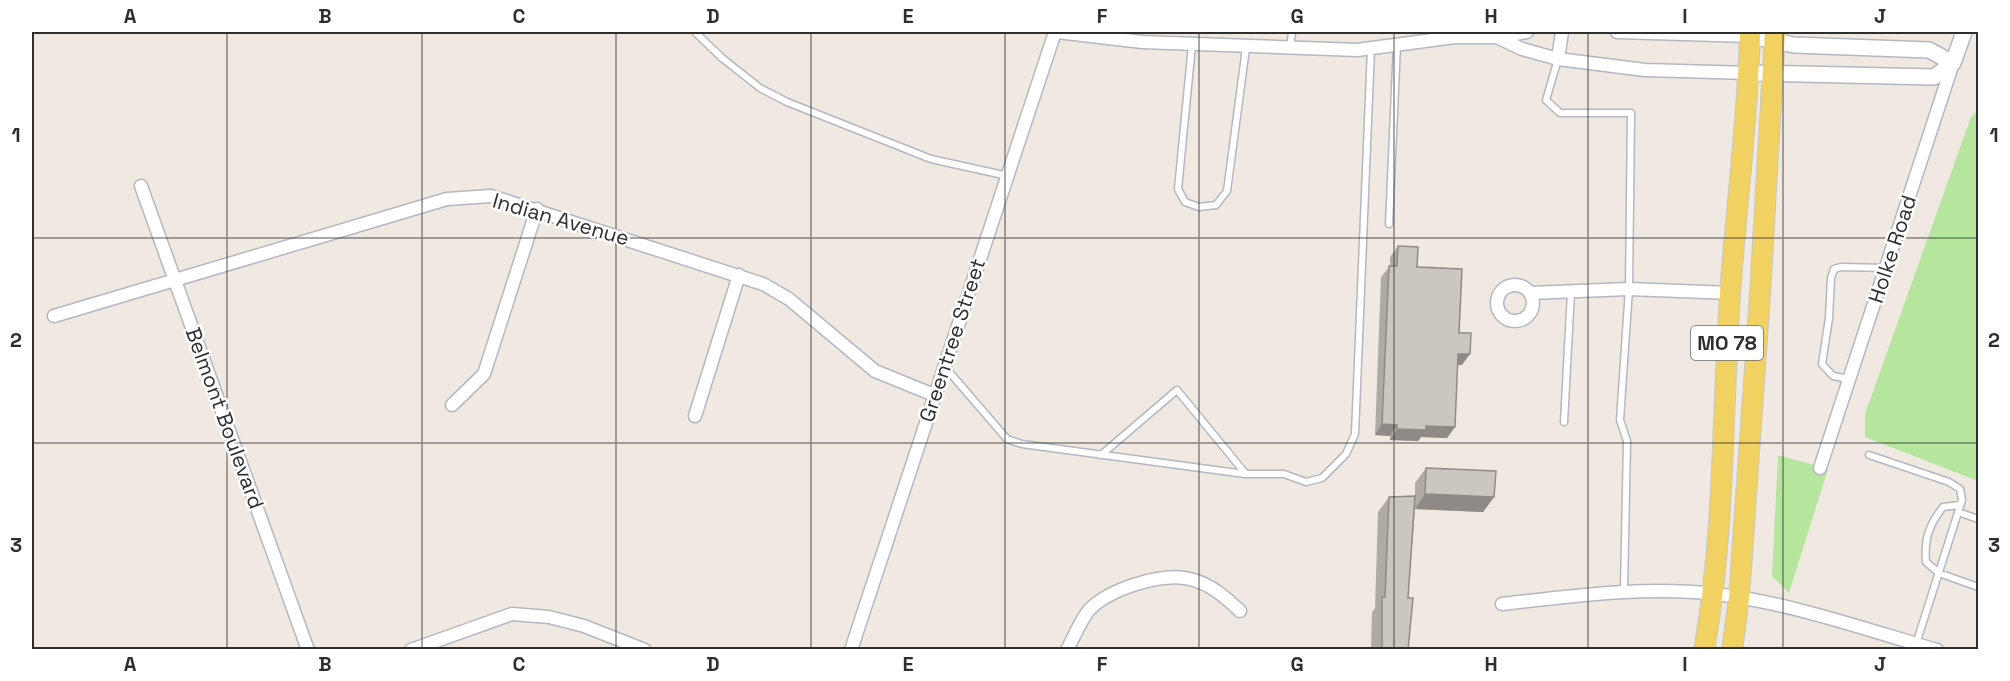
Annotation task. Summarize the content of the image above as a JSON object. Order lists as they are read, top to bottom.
{
  "streets": {
    "main road": ["MO 78"],
    "street": [
      "Indian Avenue",
      "Holke Road",
      "Greentree Street",
      "Belmont Boulevard"
    ]
  },
  "crossings": [
    ["Indian Avenue", "Greentree Street"],
    ["Indian Avenue", "Belmont Boulevard"]
  ],
  "grid": {
    "columns": [
      "A",
      "B",
      "C",
      "D",
      "E",
      "F",
      "G",
      "H",
      "I",
      "J"
    ],
    "rows": ["1", "2", "3"]
  }
}
